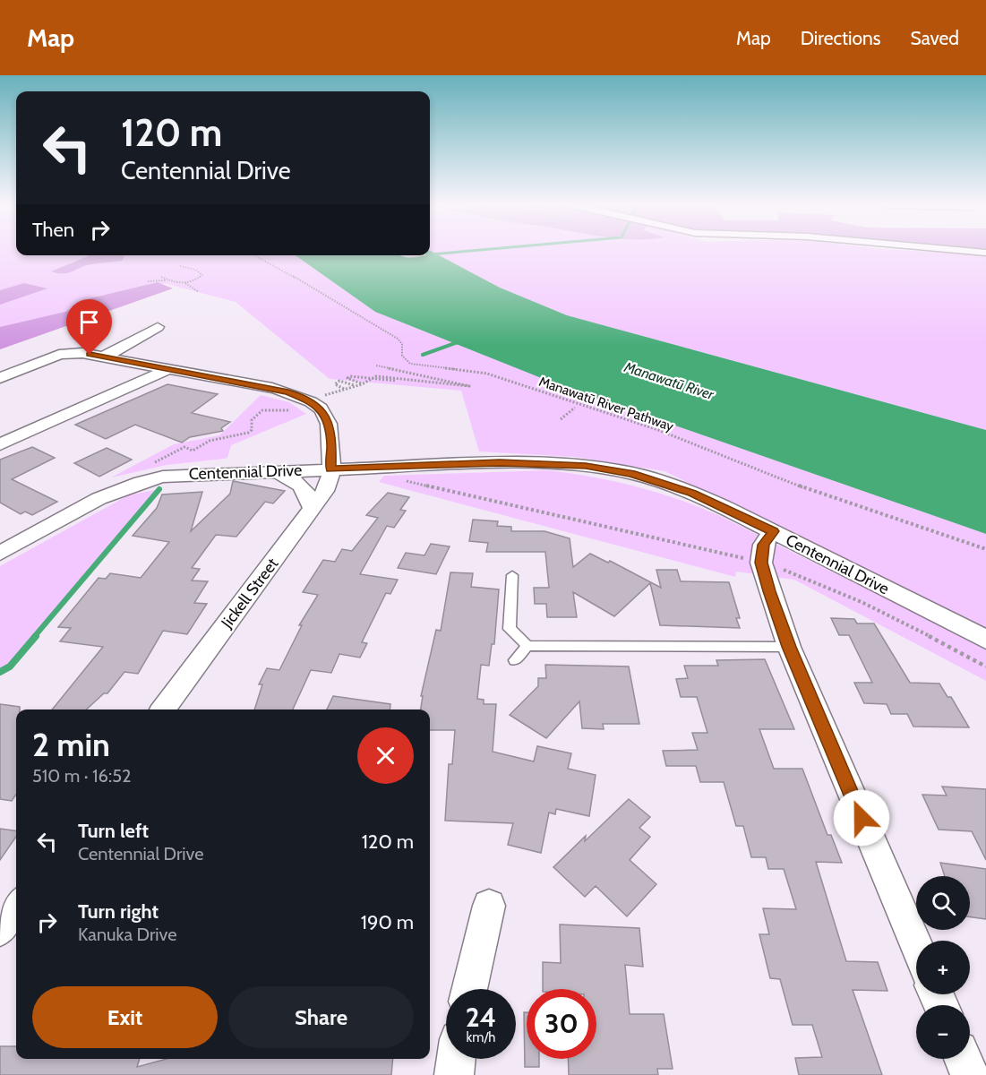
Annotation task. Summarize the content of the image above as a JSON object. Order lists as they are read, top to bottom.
{
  "streets": {
    "street": ["Centennial Drive", "Jickell Street"],
    "path": ["Manawatū River Pathway"]
  },
  "crossings": [
    ["Centennial Drive", "Jickell Street"]
  ],
  "water": ["Manawatū River"],
  "page": {
    "header": "Map",
    "nav": ["Map", "Directions", "Saved"],
    "turn": ["120 m", "Centennial Drive"],
    "then": "Then",
    "heading": ["2 min", "510 m · 16:52"],
    "list": [
      {
        "name": "Turn left",
        "note": "Centennial Drive",
        "value": "120 m"
      },
      {
        "name": "Turn right",
        "note": "Kanuka Drive",
        "value": "190 m"
      }
    ],
    "map_buttons": ["+", "−"],
    "buttons": ["Exit", "Share"],
    "speed": "24 km/h",
    "limit": "30"
  }
}
